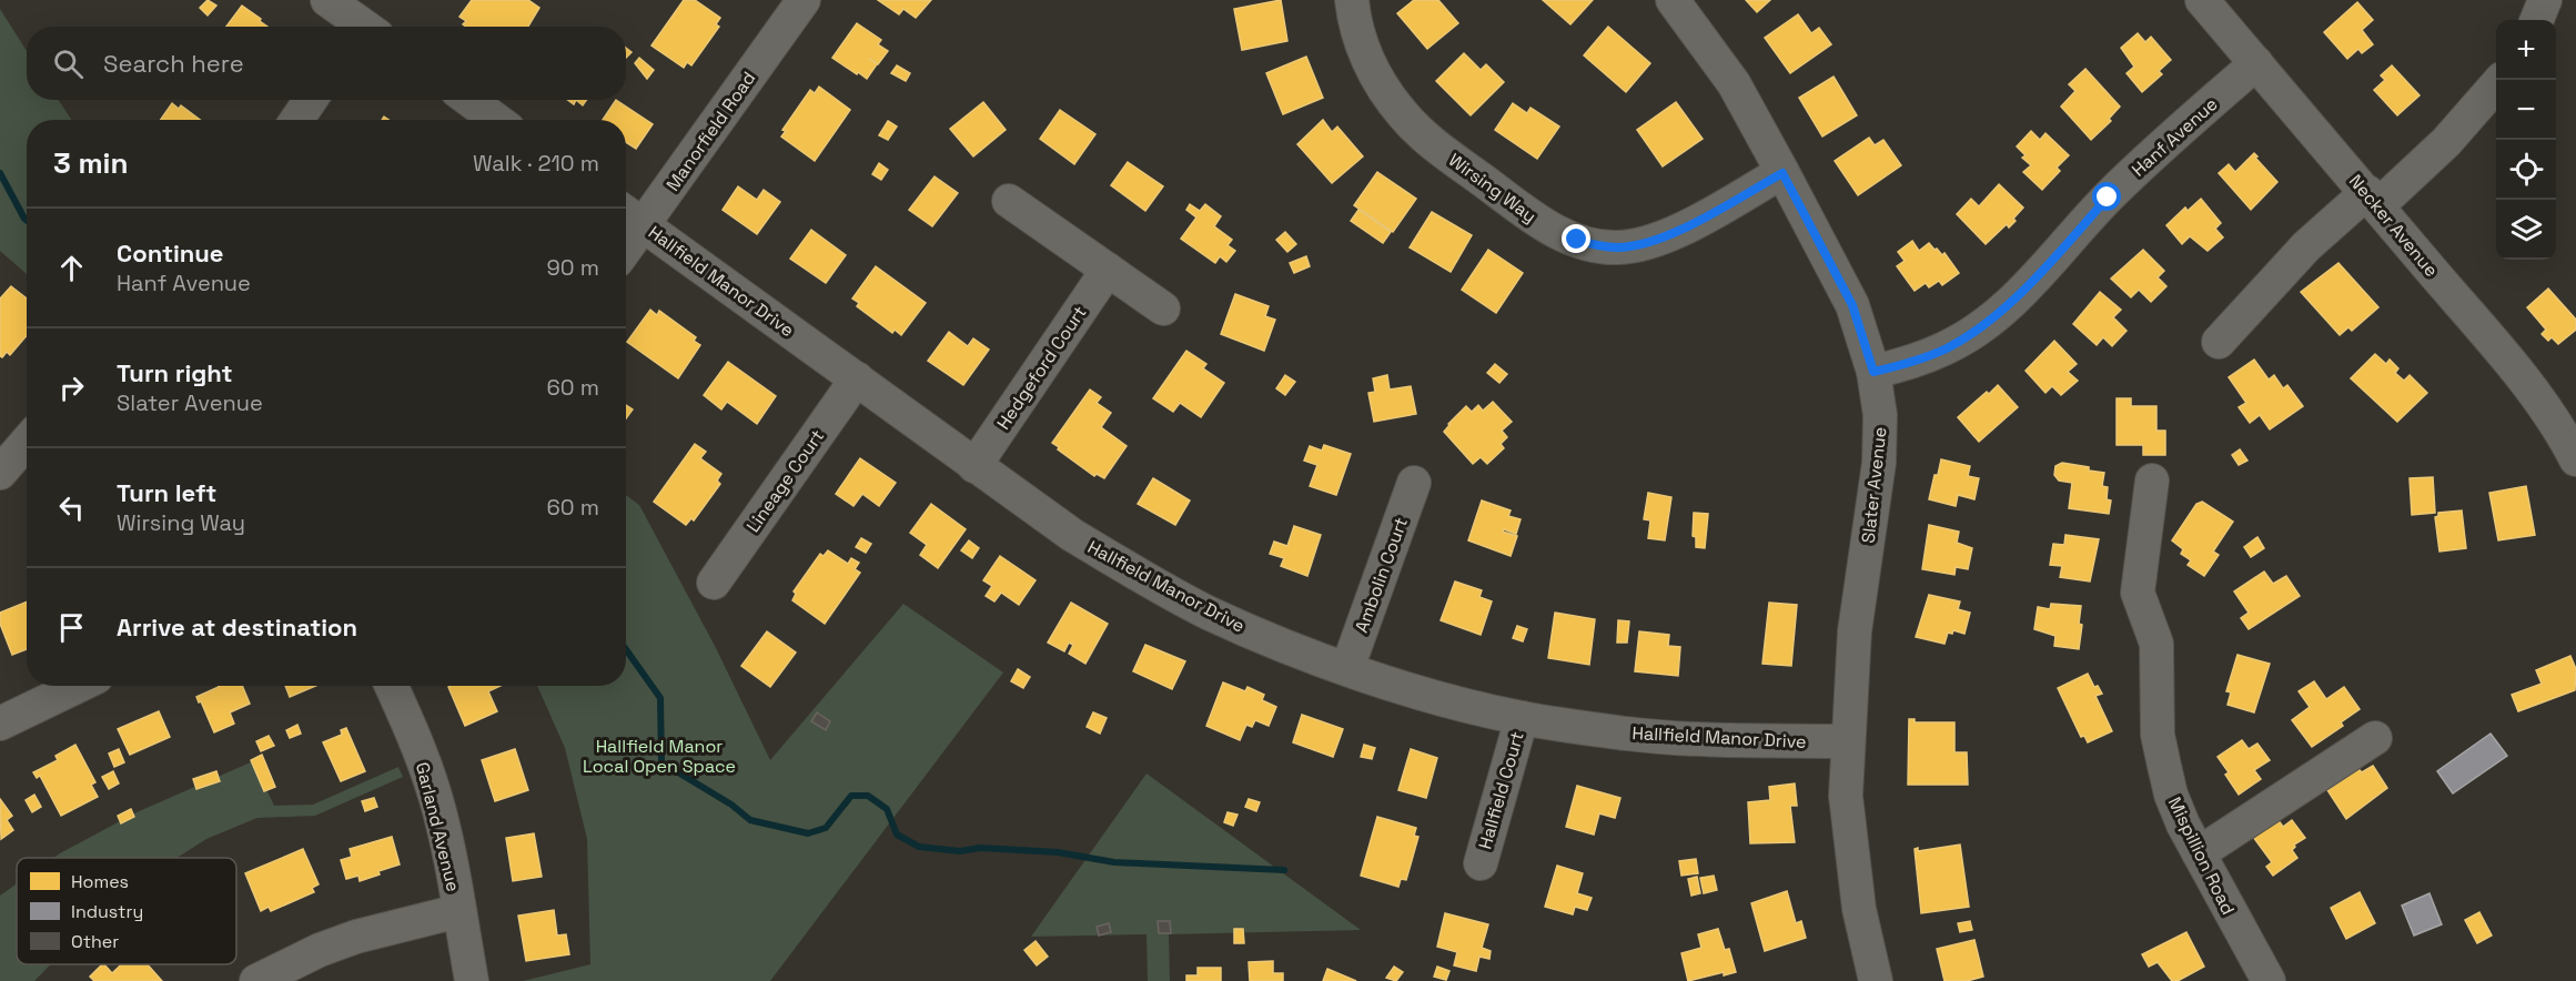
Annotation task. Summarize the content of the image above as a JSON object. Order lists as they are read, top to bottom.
{
  "streets": {
    "street": [
      "Manorfield Road",
      "Hanf Avenue",
      "Wirsing Way",
      "Necker Avenue",
      "Hallfield Manor Drive",
      "Hedgeford Court",
      "Lineage Court",
      "Slater Avenue",
      "Ambolin Court",
      "Hallfield Court",
      "Garland Avenue",
      "Mispillion Road"
    ]
  },
  "crossings": [
    ["Manorfield Road", "Hallfield Manor Drive"],
    ["Hanf Avenue", "Necker Avenue"],
    ["Hanf Avenue", "Slater Avenue"],
    ["Wirsing Way", "Slater Avenue"],
    ["Hallfield Manor Drive", "Hedgeford Court"],
    ["Hallfield Manor Drive", "Lineage Court"],
    ["Hallfield Manor Drive", "Slater Avenue"],
    ["Hallfield Manor Drive", "Ambolin Court"],
    ["Hallfield Manor Drive", "Hallfield Court"]
  ],
  "parks": ["Hallfield Manor Local Open Space"],
  "legend": ["Homes", "Industry", "Other"],
  "page": {
    "map_buttons": ["+", "−"],
    "search": "Search here",
    "heading": ["3 min", "Walk · 210 m"],
    "list": [
      ["Continue", "Hanf Avenue", "90 m"],
      ["Turn right", "Slater Avenue", "60 m"],
      ["Turn left", "Wirsing Way", "60 m"],
      "Arrive at destination"
    ]
  }
}
